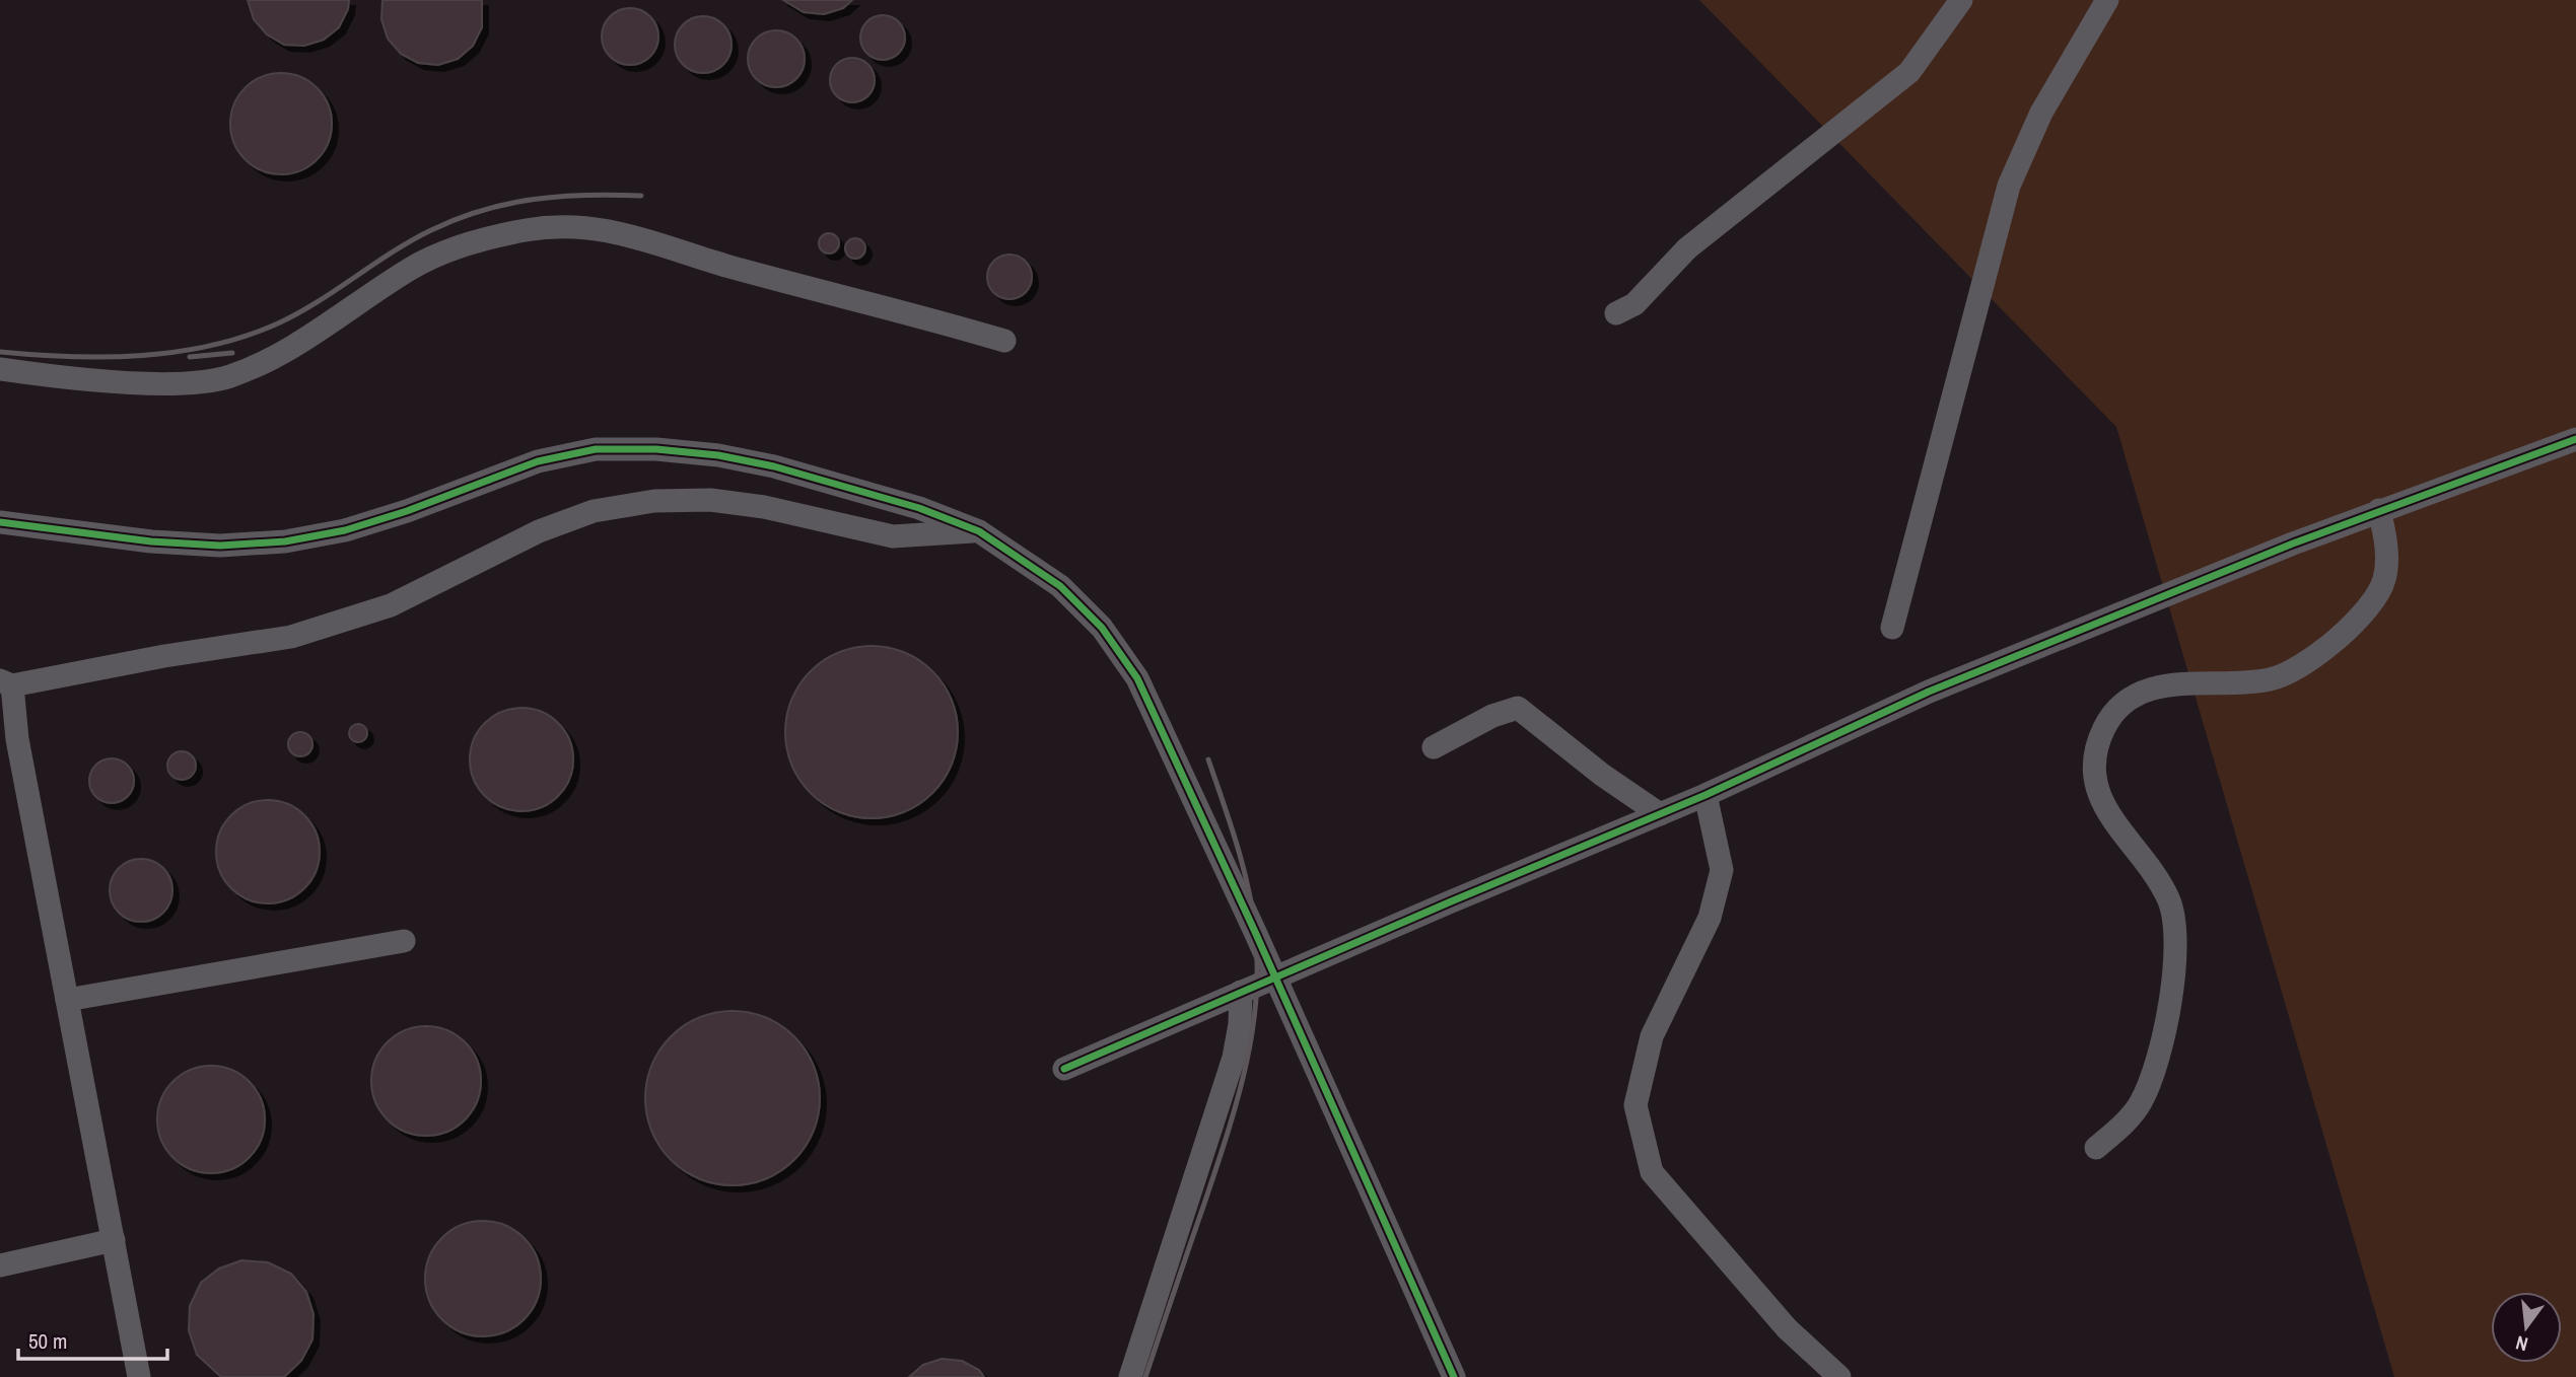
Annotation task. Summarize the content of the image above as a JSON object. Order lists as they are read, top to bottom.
{
  "scale_bar": "50 m",
  "north": "bottom"
}
